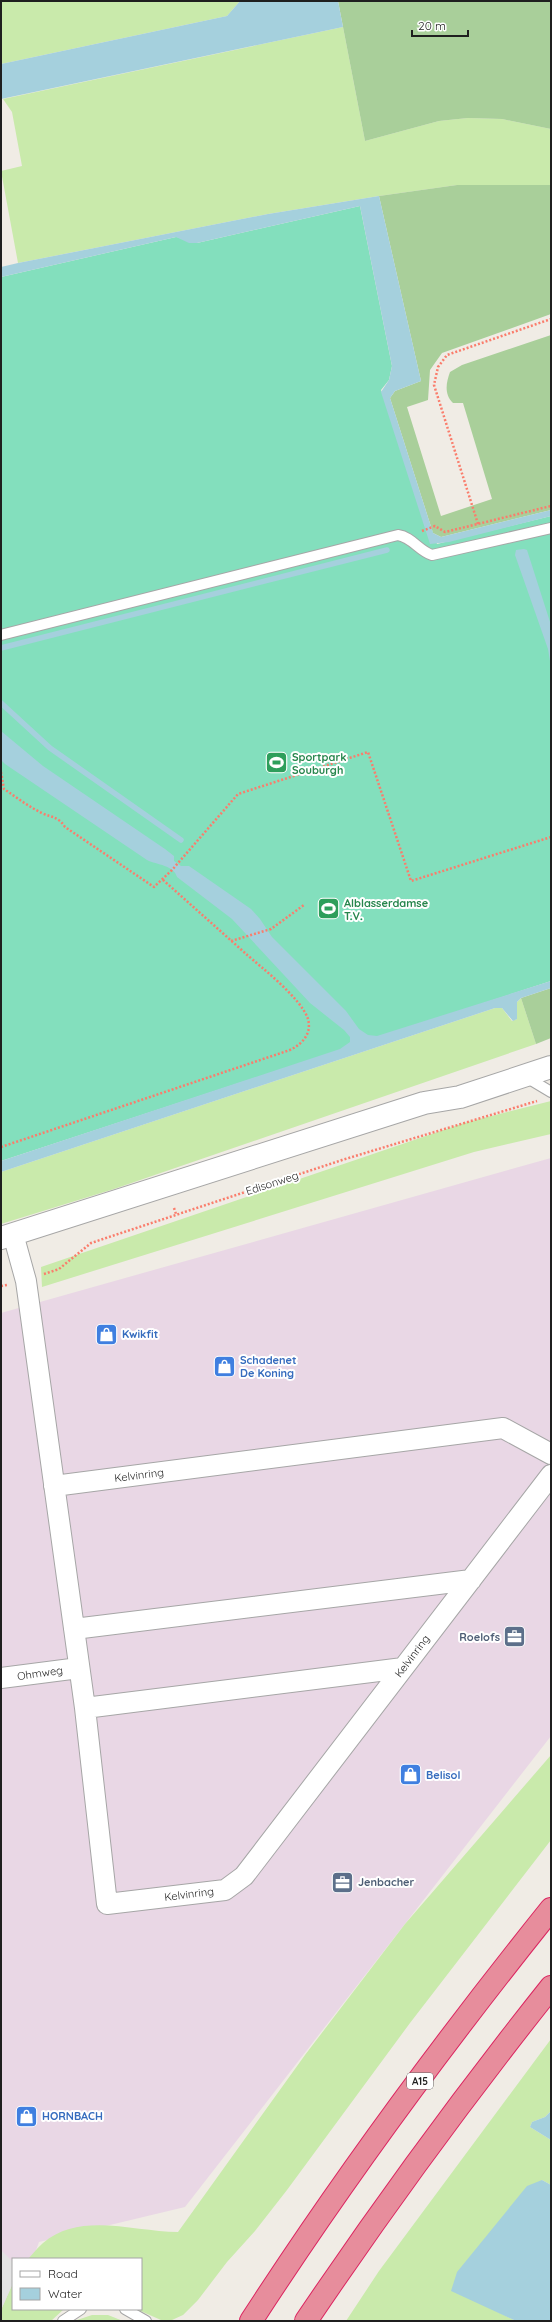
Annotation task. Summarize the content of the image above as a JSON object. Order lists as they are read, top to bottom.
{
  "streets": {
    "highway": ["A15"],
    "street": ["Kelvinring", "Ohmweg"],
    "path": ["Edisonweg"]
  },
  "crossings": [
    ["Edisonweg", "Kelvinring"],
    ["Kelvinring", "Ohmweg"]
  ],
  "places": {
    "sports": ["Sportpark Souburgh", "Alblasserdamse T.V."],
    "shop": [
      "Kwikfit",
      "Schadenet De Koning",
      "Belisol",
      "HORNBACH"
    ],
    "office": ["Roelofs", "Jenbacher"]
  },
  "legend": ["Road", "Water"],
  "scale_bar": "20 m"
}
